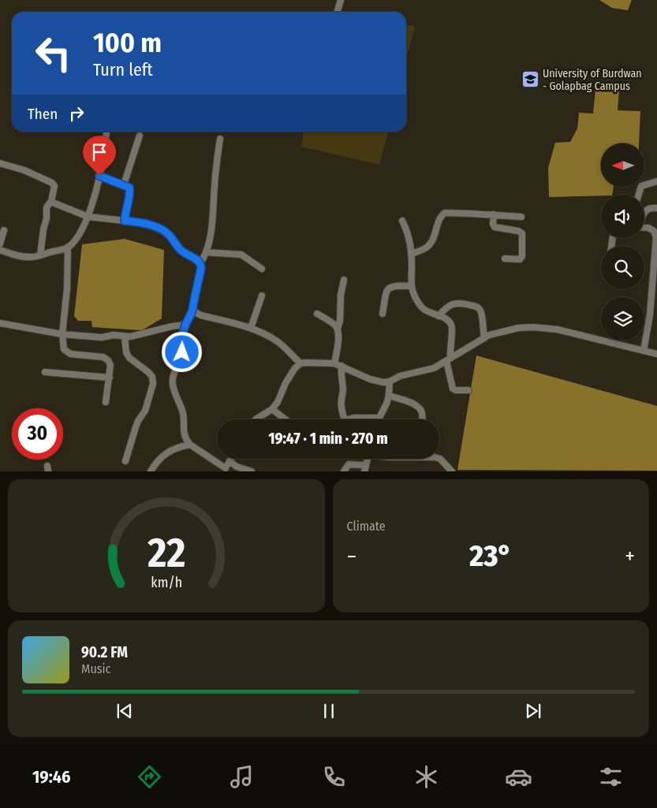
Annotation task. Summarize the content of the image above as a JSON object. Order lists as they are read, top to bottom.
{
  "places": {
    "school or university": ["University of Burdwan - Golapbag Campus"]
  },
  "north": "left",
  "page": {
    "turn": ["100 m", "Turn left"],
    "then": "Then",
    "limit": "30",
    "trip": "19:47 · 1 min · 270 m",
    "tile": "Climate",
    "heat": ["−", "23°", "+"],
    "song": ["90.2 FM", "Music"],
    "tabs": "19:46",
    "gauge": ["22", "km/h"]
  }
}
